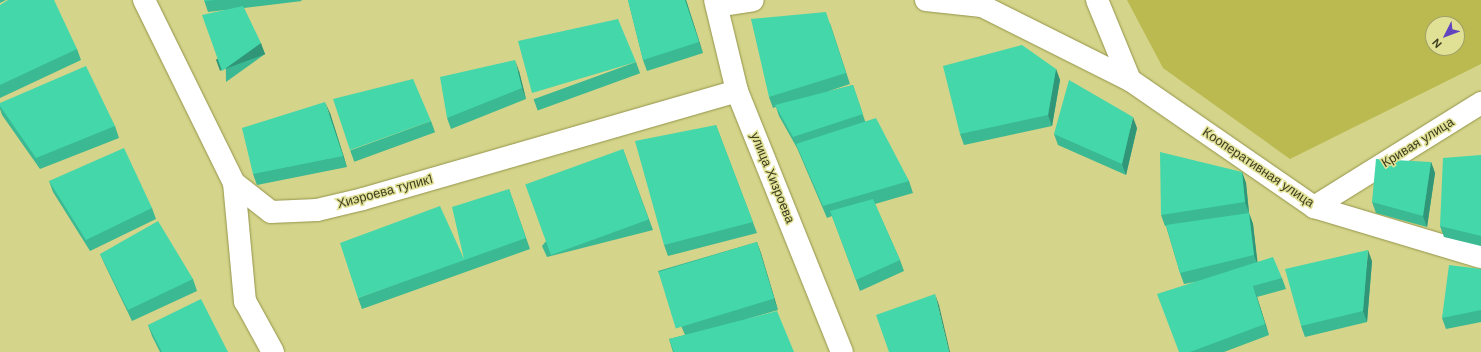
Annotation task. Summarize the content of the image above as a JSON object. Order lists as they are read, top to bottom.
{
  "streets": {
    "street": [
      "Кривая улица",
      "Кооперативная улица",
      "улица Хизроева",
      "Хиэроева тупик1"
    ]
  },
  "crossings": [
    ["Кривая улица", "Кооперативная улица"],
    ["улица Хизроева", "Хиэроева тупик1"]
  ],
  "north": "bottom left"
}
